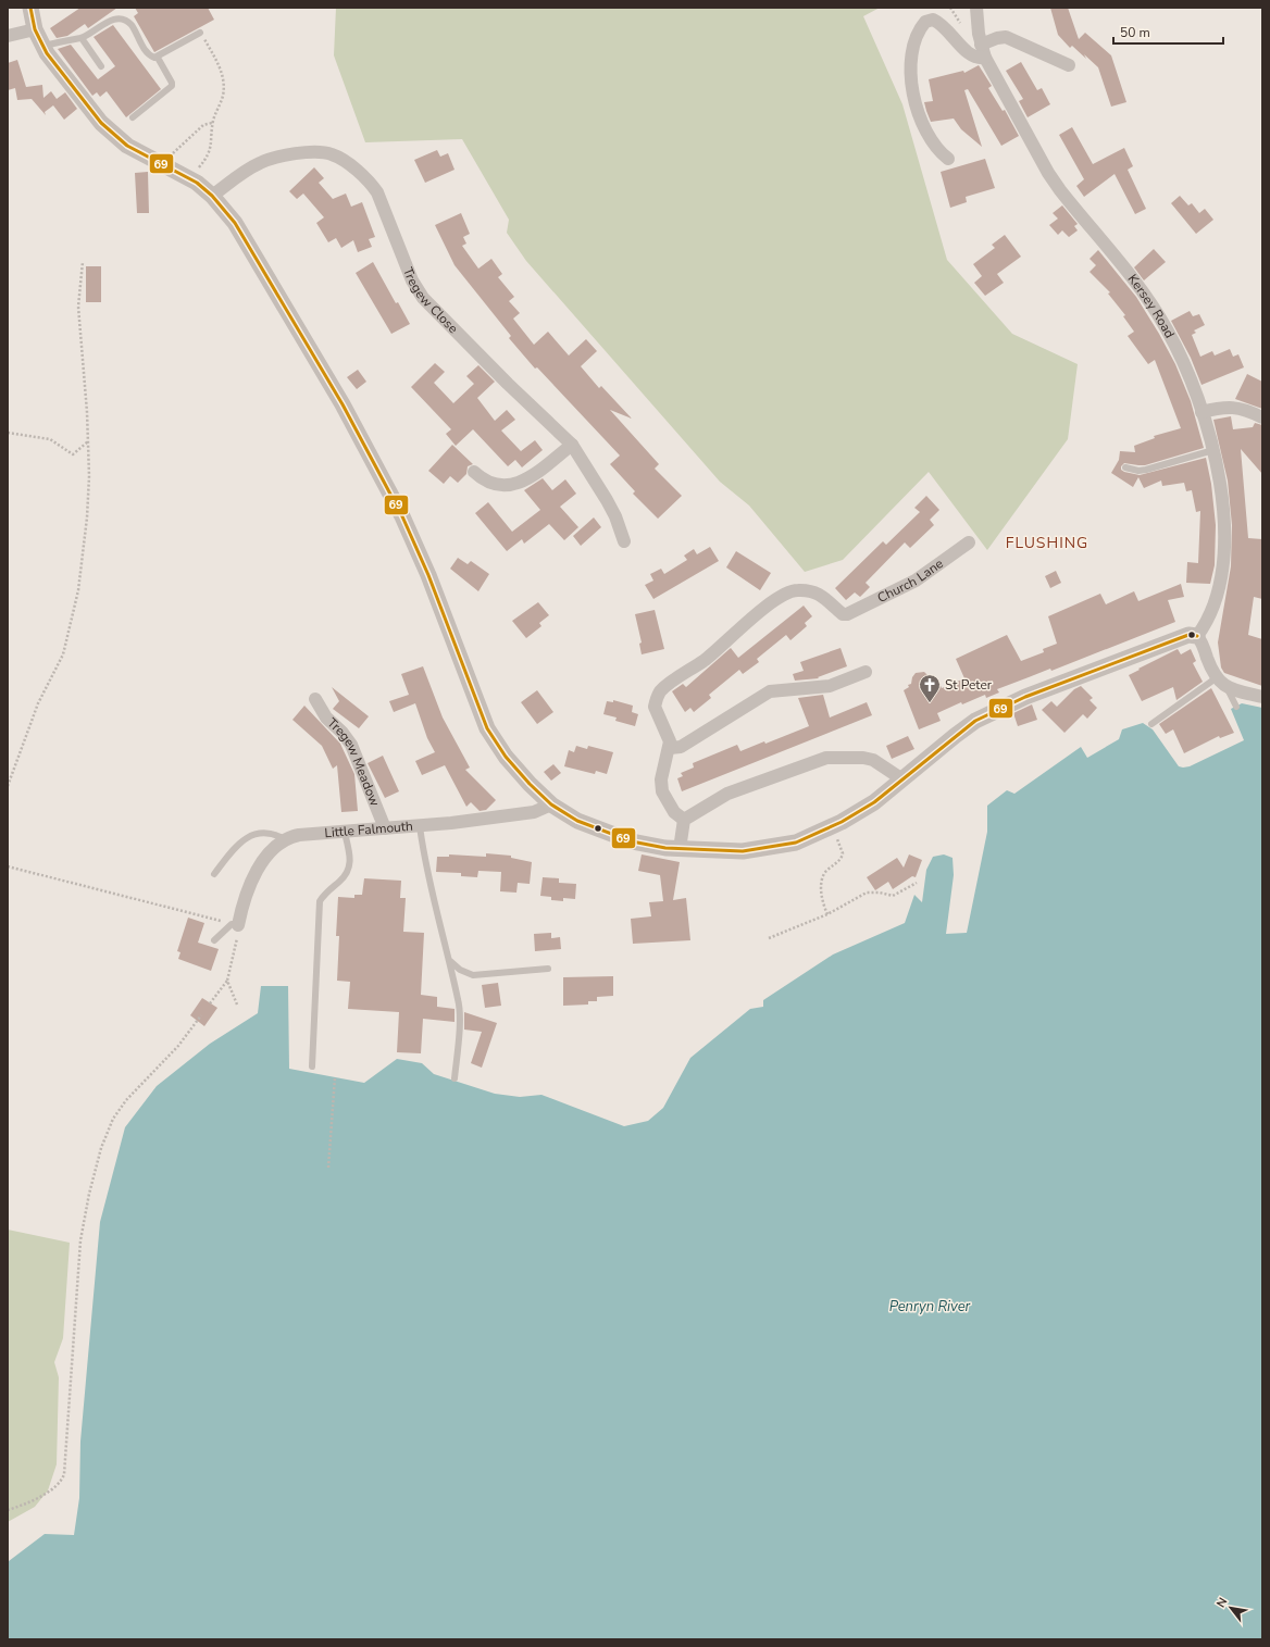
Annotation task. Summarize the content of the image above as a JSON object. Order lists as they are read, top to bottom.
{
  "streets": {
    "street": [
      "Tregew Close",
      "Kersey Road",
      "Church Lane",
      "Tregew Meadow",
      "Little Falmouth"
    ]
  },
  "crossings": [
    ["Tregew Meadow", "Little Falmouth"]
  ],
  "districts": ["FLUSHING"],
  "water": ["Penryn River"],
  "places": {
    "church": ["St Peter"]
  },
  "lines": ["transit line 69"],
  "scale_bar": "50 m",
  "north": "top left"
}
